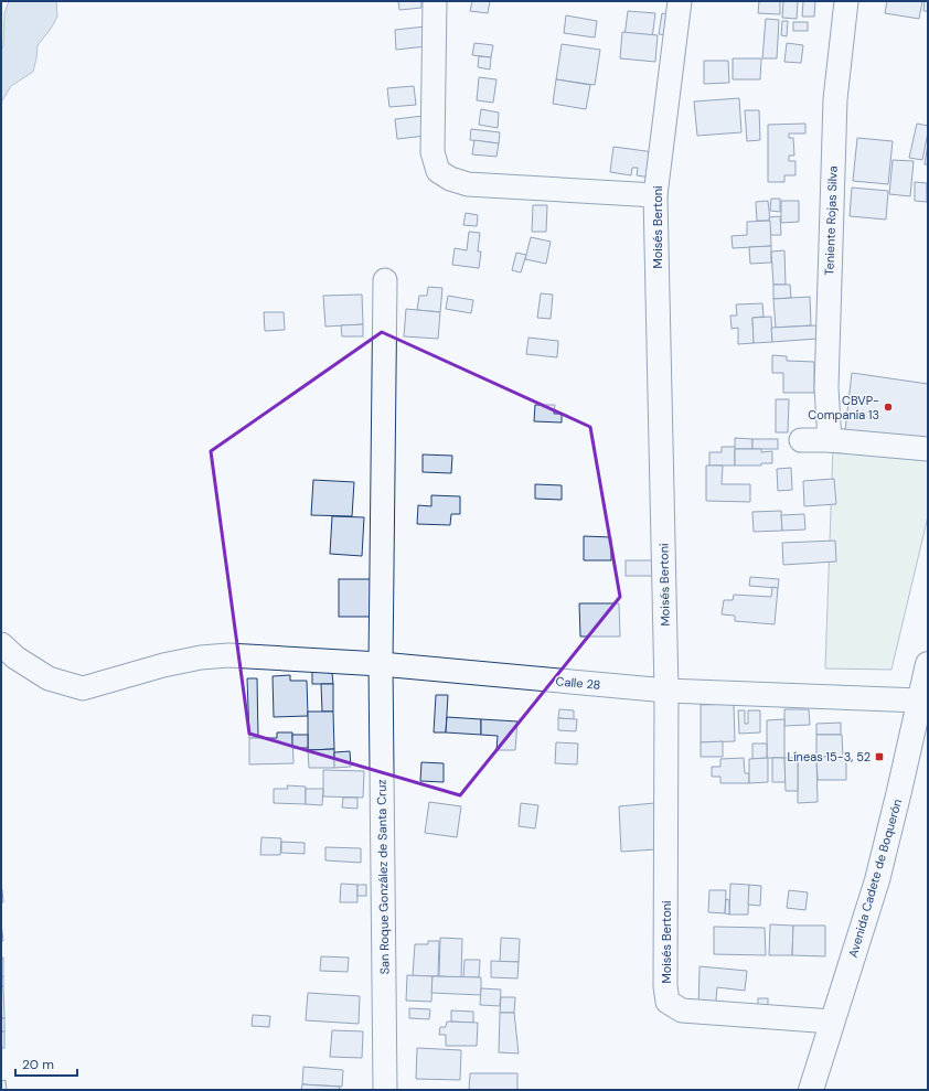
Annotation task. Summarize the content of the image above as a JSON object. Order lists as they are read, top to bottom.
{
  "streets": {
    "main road": ["Avenida Cadete de Boquerón"],
    "street": [
      "Teniente Rojas Silva",
      "Moisés Bertoni",
      "Calle 28",
      "San Roque González de Santa Cruz"
    ]
  },
  "crossings": [
    ["Moisés Bertoni", "Calle 28"],
    ["Moisés Bertoni", "Avenida Cadete de Boquerón"],
    ["Calle 28", "San Roque González de Santa Cruz"],
    ["Calle 28", "Avenida Cadete de Boquerón"]
  ],
  "places": {
    "other": ["CBVP- Companía 13"],
    "transit": ["Líneas 15-3, 52"]
  },
  "scale_bar": "20 m"
}
